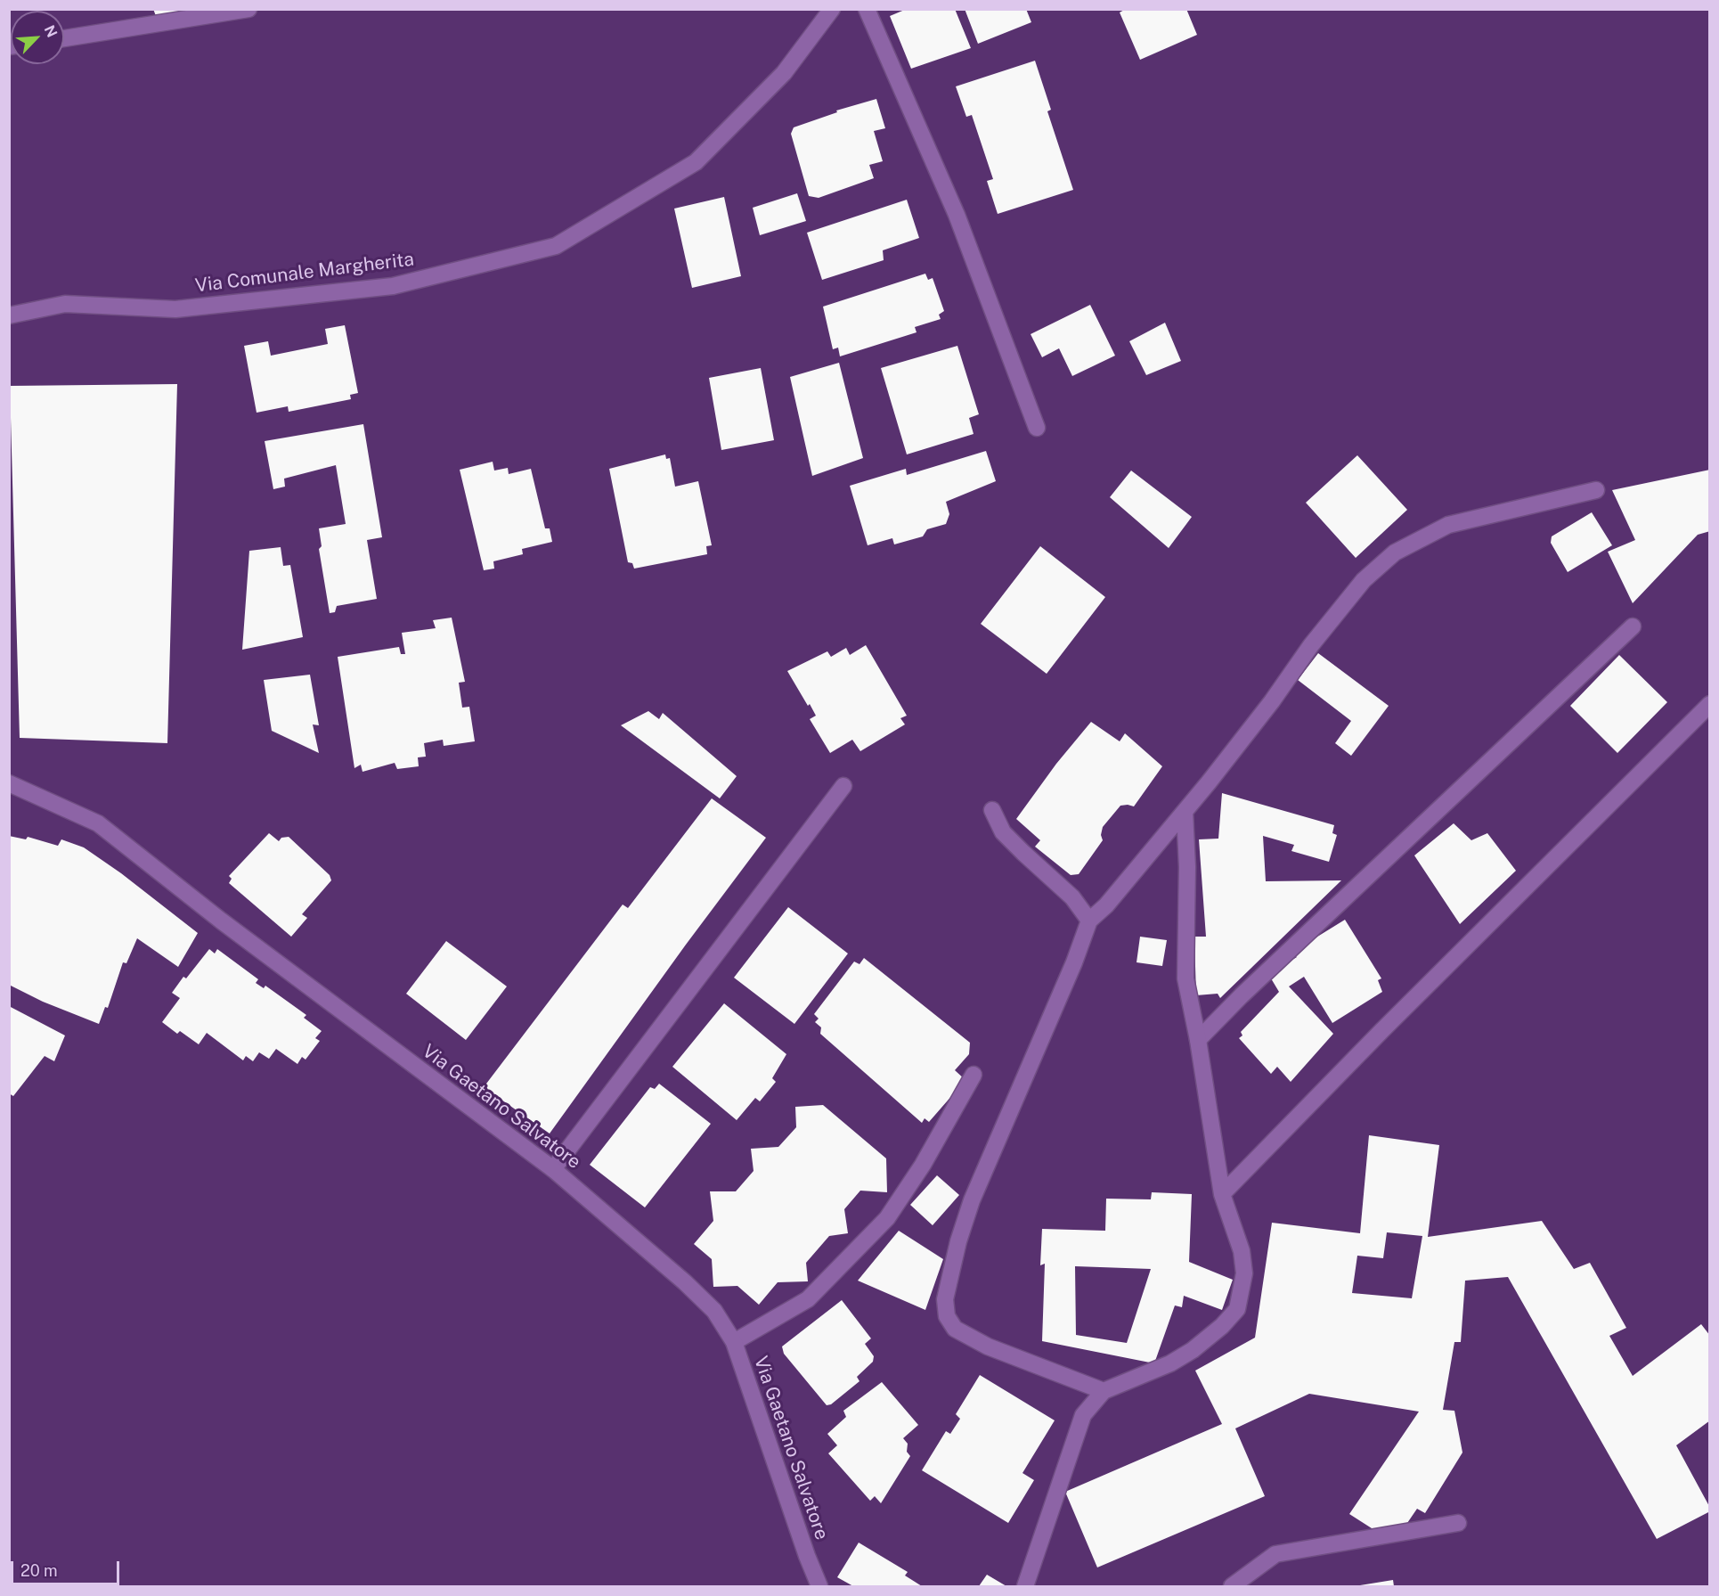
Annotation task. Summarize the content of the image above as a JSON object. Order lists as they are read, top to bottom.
{
  "streets": {
    "street": ["Via Comunale Margherita", "Via Gaetano Salvatore"]
  },
  "scale_bar": "20 m",
  "north": "top right"
}
